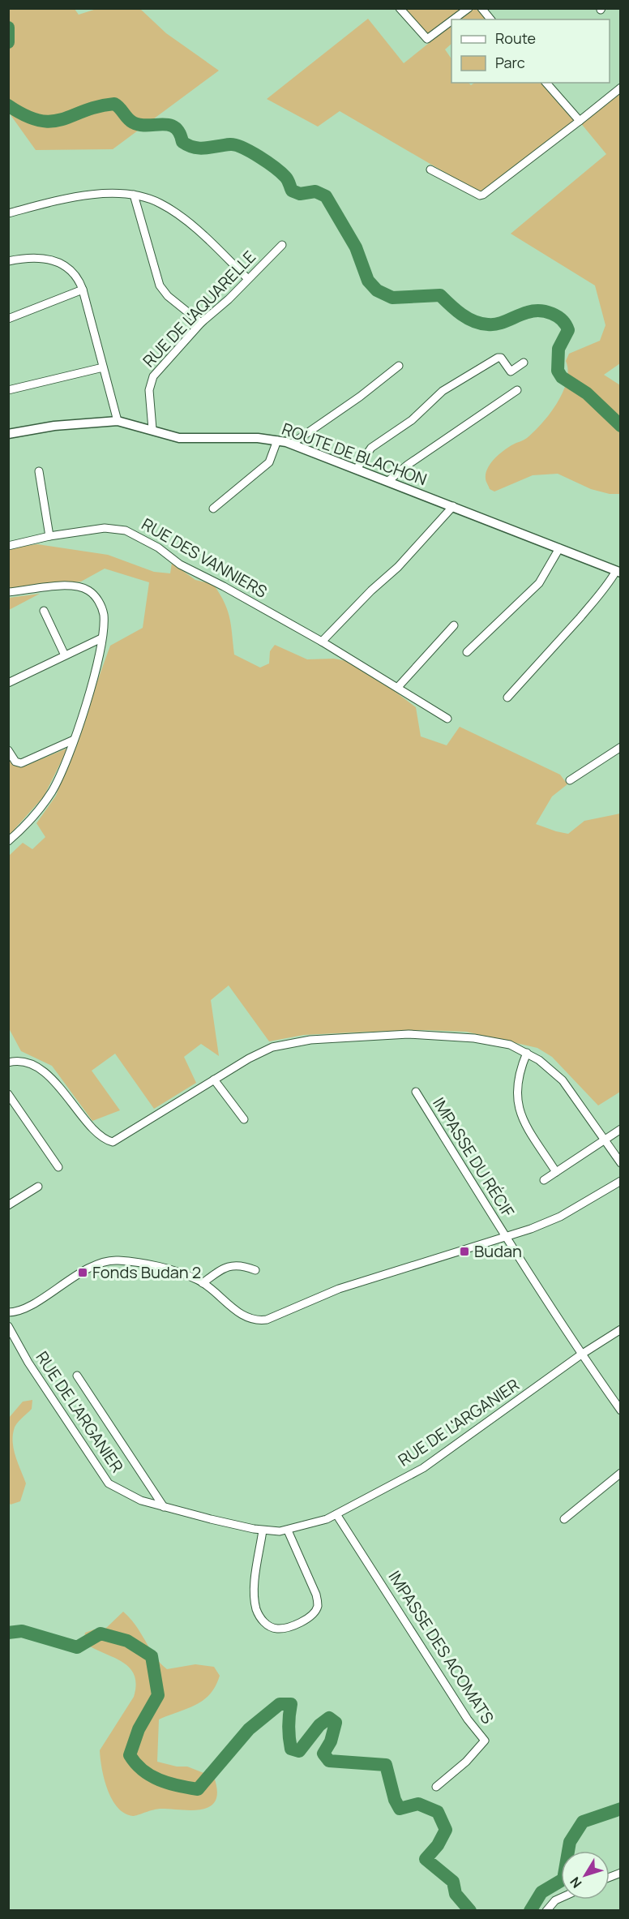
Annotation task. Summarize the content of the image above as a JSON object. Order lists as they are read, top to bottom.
{
  "streets": {
    "street": [
      "RUE DE L'AQUARELLE",
      "ROUTE DE BLACHON",
      "RUE DES VANNIERS",
      "IMPASSE DU RÉCIF",
      "RUE DE L'ARGANIER",
      "IMPASSE DES ACOMATS"
    ]
  },
  "crossings": [
    ["RUE DE L'AQUARELLE", "ROUTE DE BLACHON"],
    ["IMPASSE DU RÉCIF", "RUE DE L'ARGANIER"],
    ["RUE DE L'ARGANIER", "IMPASSE DES ACOMATS"]
  ],
  "places": {
    "transit": ["Budan", "Fonds Budan 2"]
  },
  "legend": ["Route", "Parc"],
  "north": "bottom left"
}
